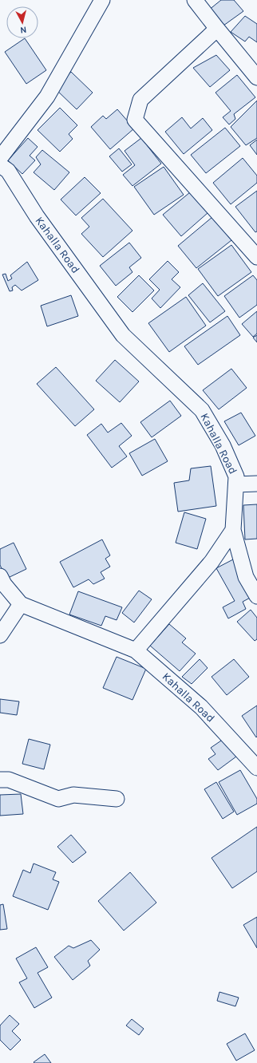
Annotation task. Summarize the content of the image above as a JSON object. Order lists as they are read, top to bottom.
{
  "streets": {
    "street": ["Kahalla Road"]
  },
  "north": "bottom"
}
